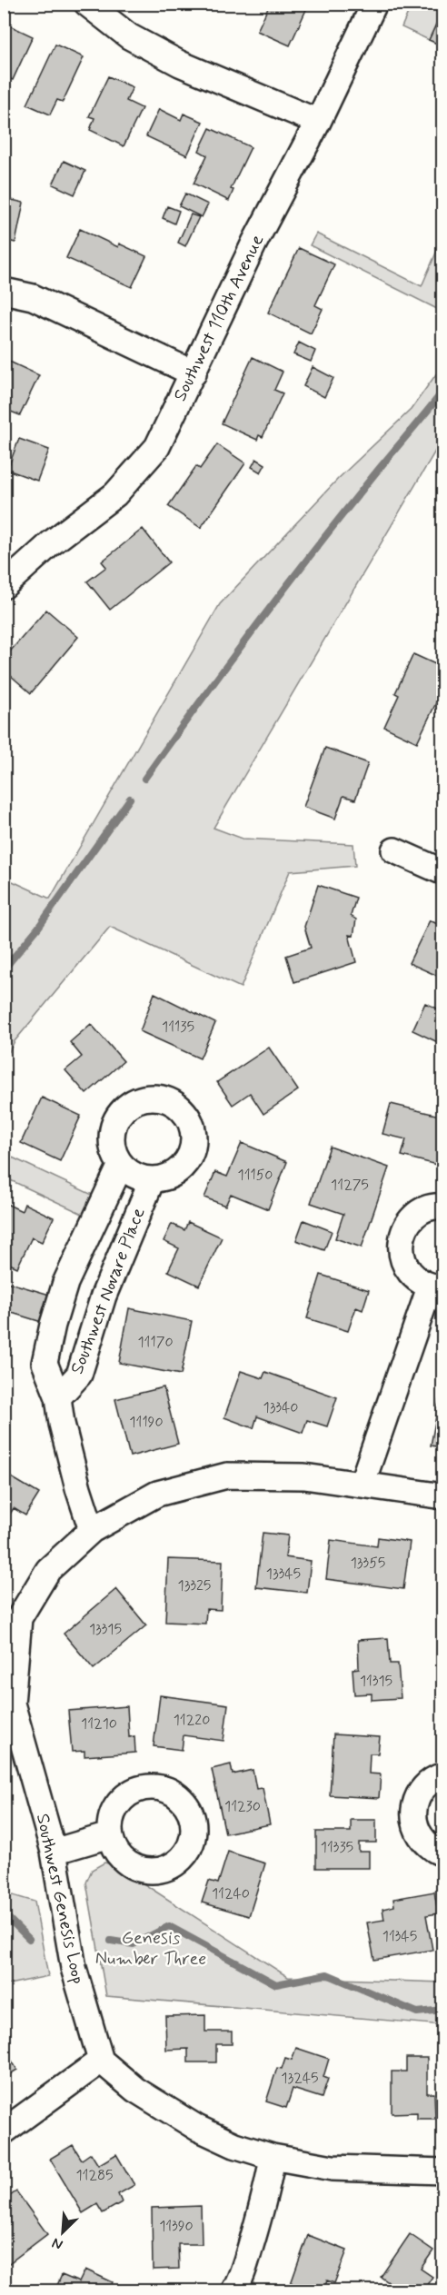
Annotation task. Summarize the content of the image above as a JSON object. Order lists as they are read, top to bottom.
{
  "streets": {
    "street": ["Southwest 110th Avenue", "Southwest Novare Place", "Southwest Genesis Loop"]
  },
  "crossings": [
    ["Southwest Novare Place", "Southwest Genesis Loop"]
  ],
  "parks": ["Genesis Number Three"],
  "house_numbers": [
    "11135",
    "11150",
    "11275",
    "11170",
    "13340",
    "11190",
    "13355",
    "13345",
    "13325",
    "13315",
    "11315",
    "11220",
    "11210",
    "11230",
    "11335",
    "11240",
    "11345",
    "13245",
    "11285",
    "11390"
  ],
  "north": "bottom left"
}
